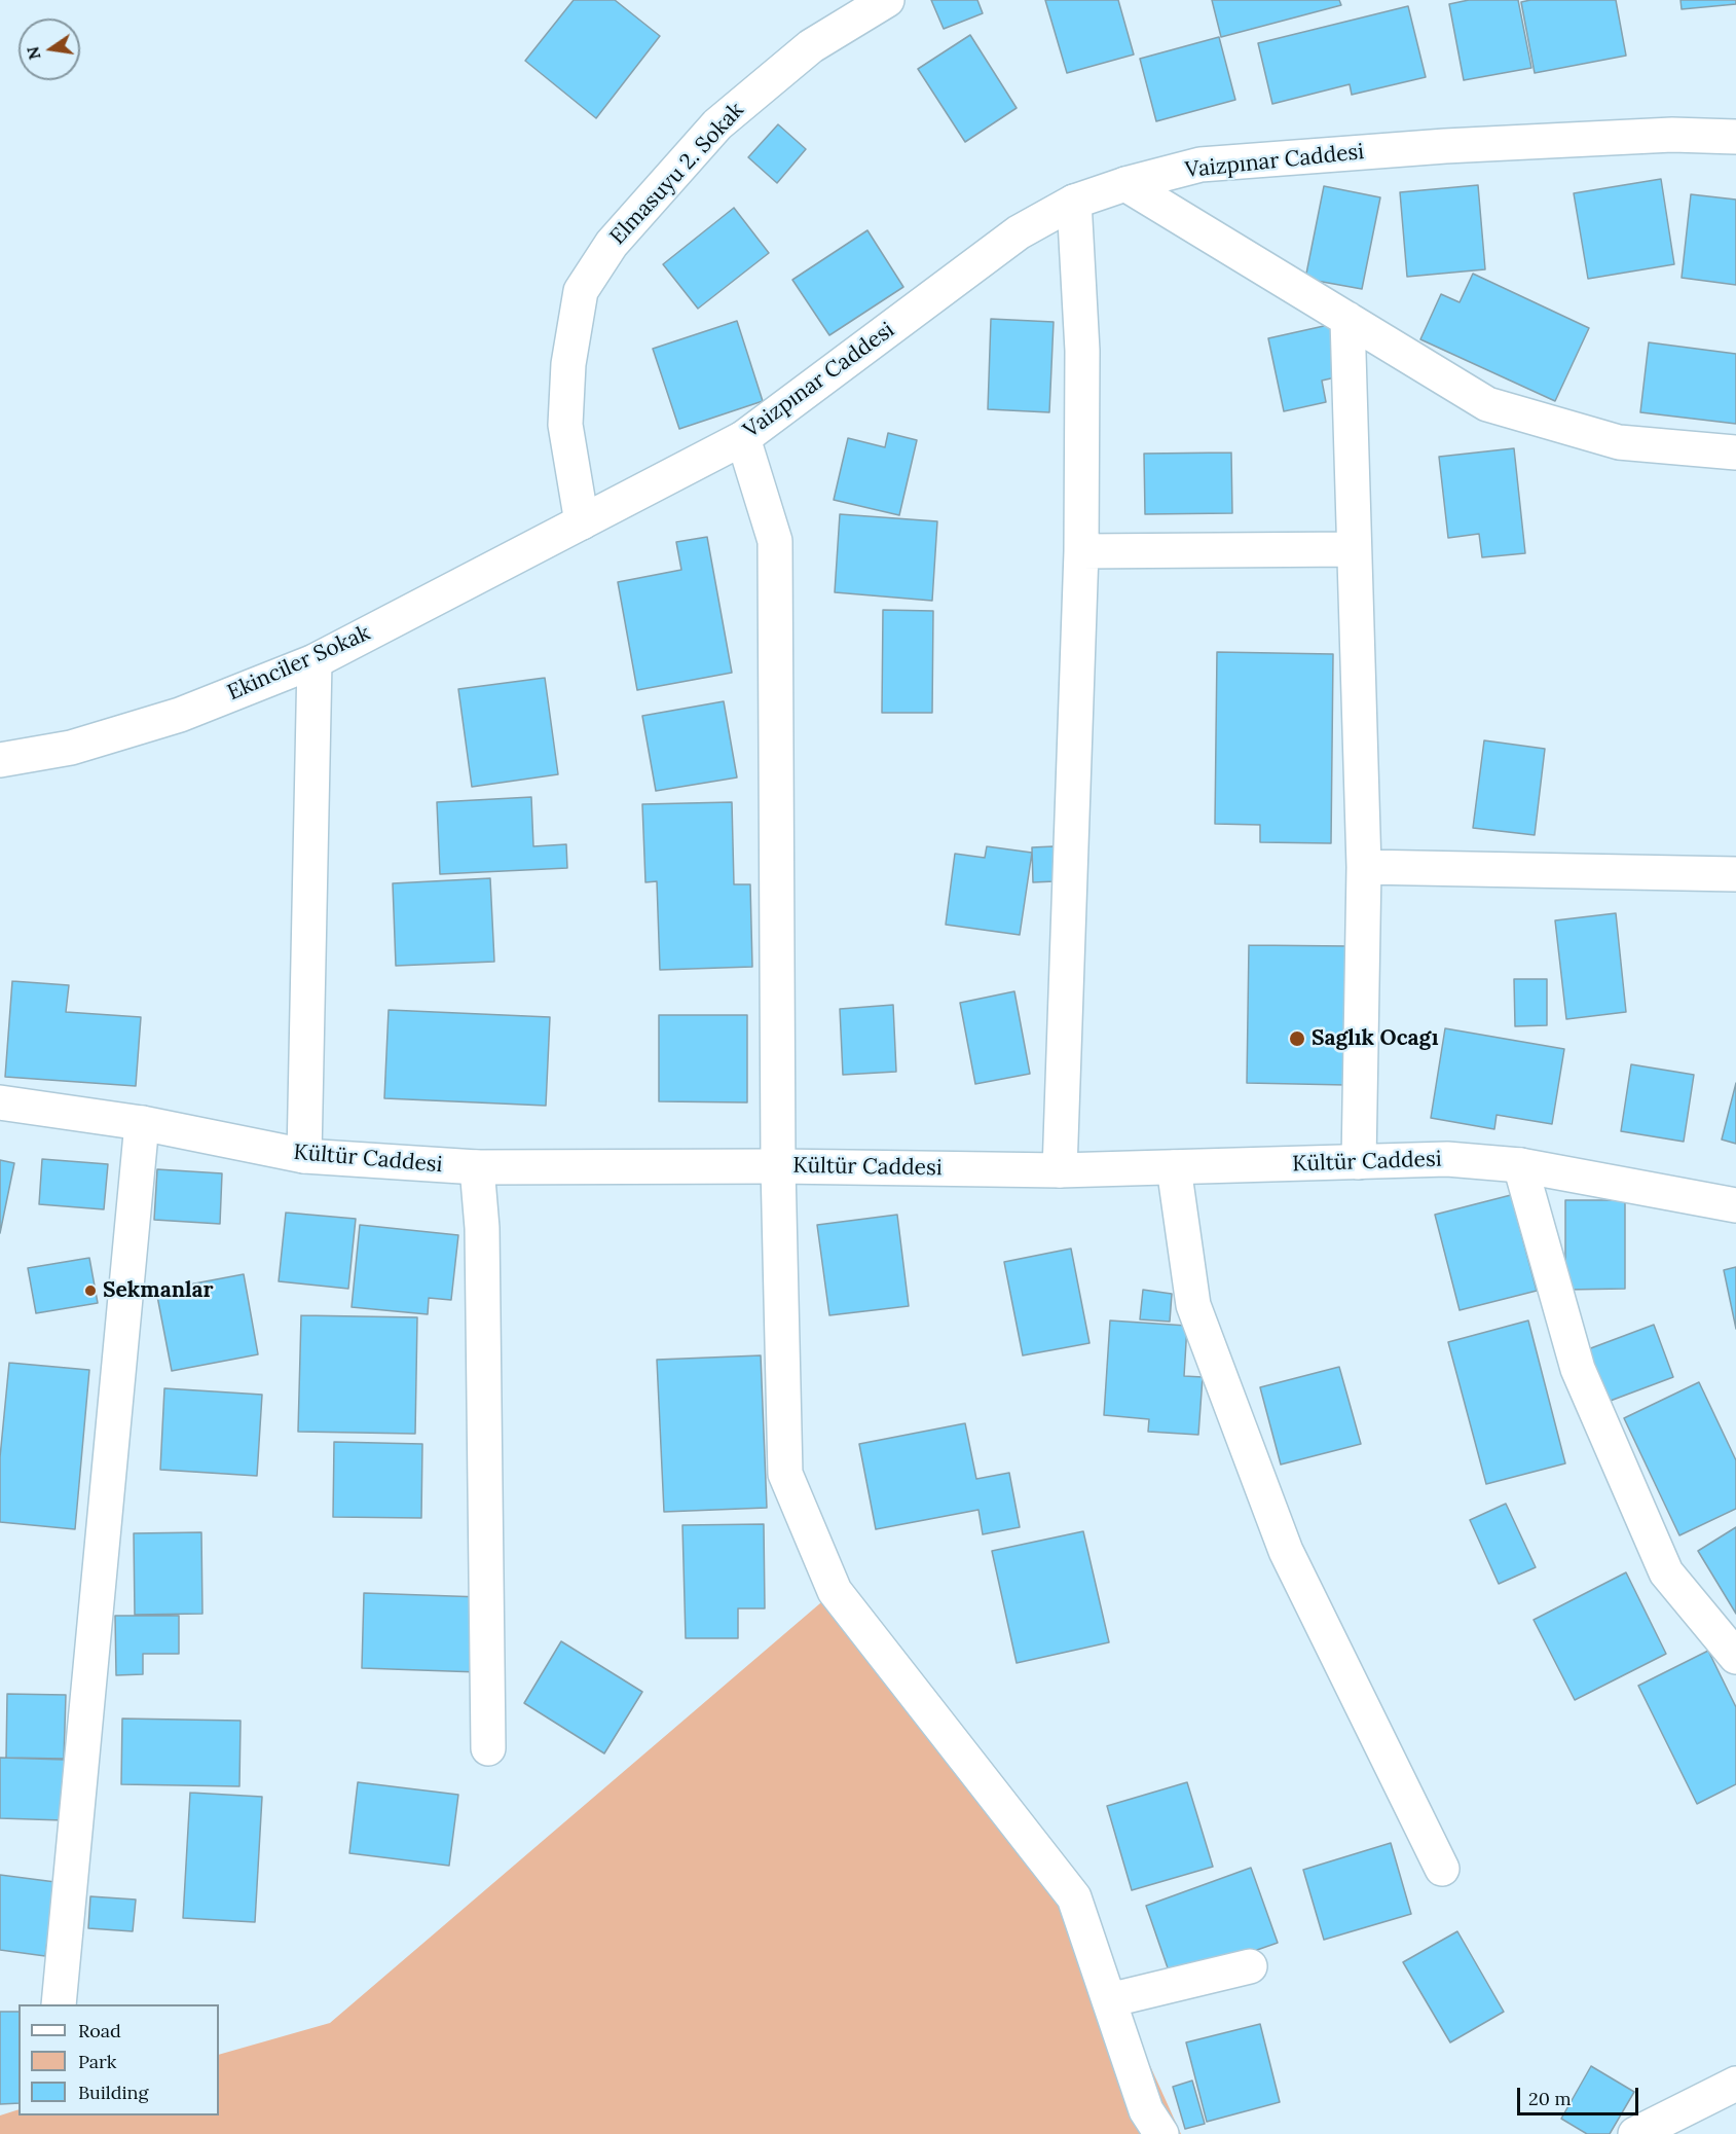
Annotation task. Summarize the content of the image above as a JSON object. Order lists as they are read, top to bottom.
{
  "streets": {
    "street": [
      "Vaizpınar Caddesi",
      "Elmasuyu 2. Sokak",
      "Ekinciler Sokak",
      "Kültür Caddesi"
    ]
  },
  "crossings": [
    ["Vaizpınar Caddesi", "Elmasuyu 2. Sokak"],
    ["Vaizpınar Caddesi", "Ekinciler Sokak"],
    ["Elmasuyu 2. Sokak", "Ekinciler Sokak"]
  ],
  "places": ["Saglık Ocagı", "Sekmanlar"],
  "legend": ["Road", "Park", "Building"],
  "scale_bar": "20 m",
  "north": "left"
}
